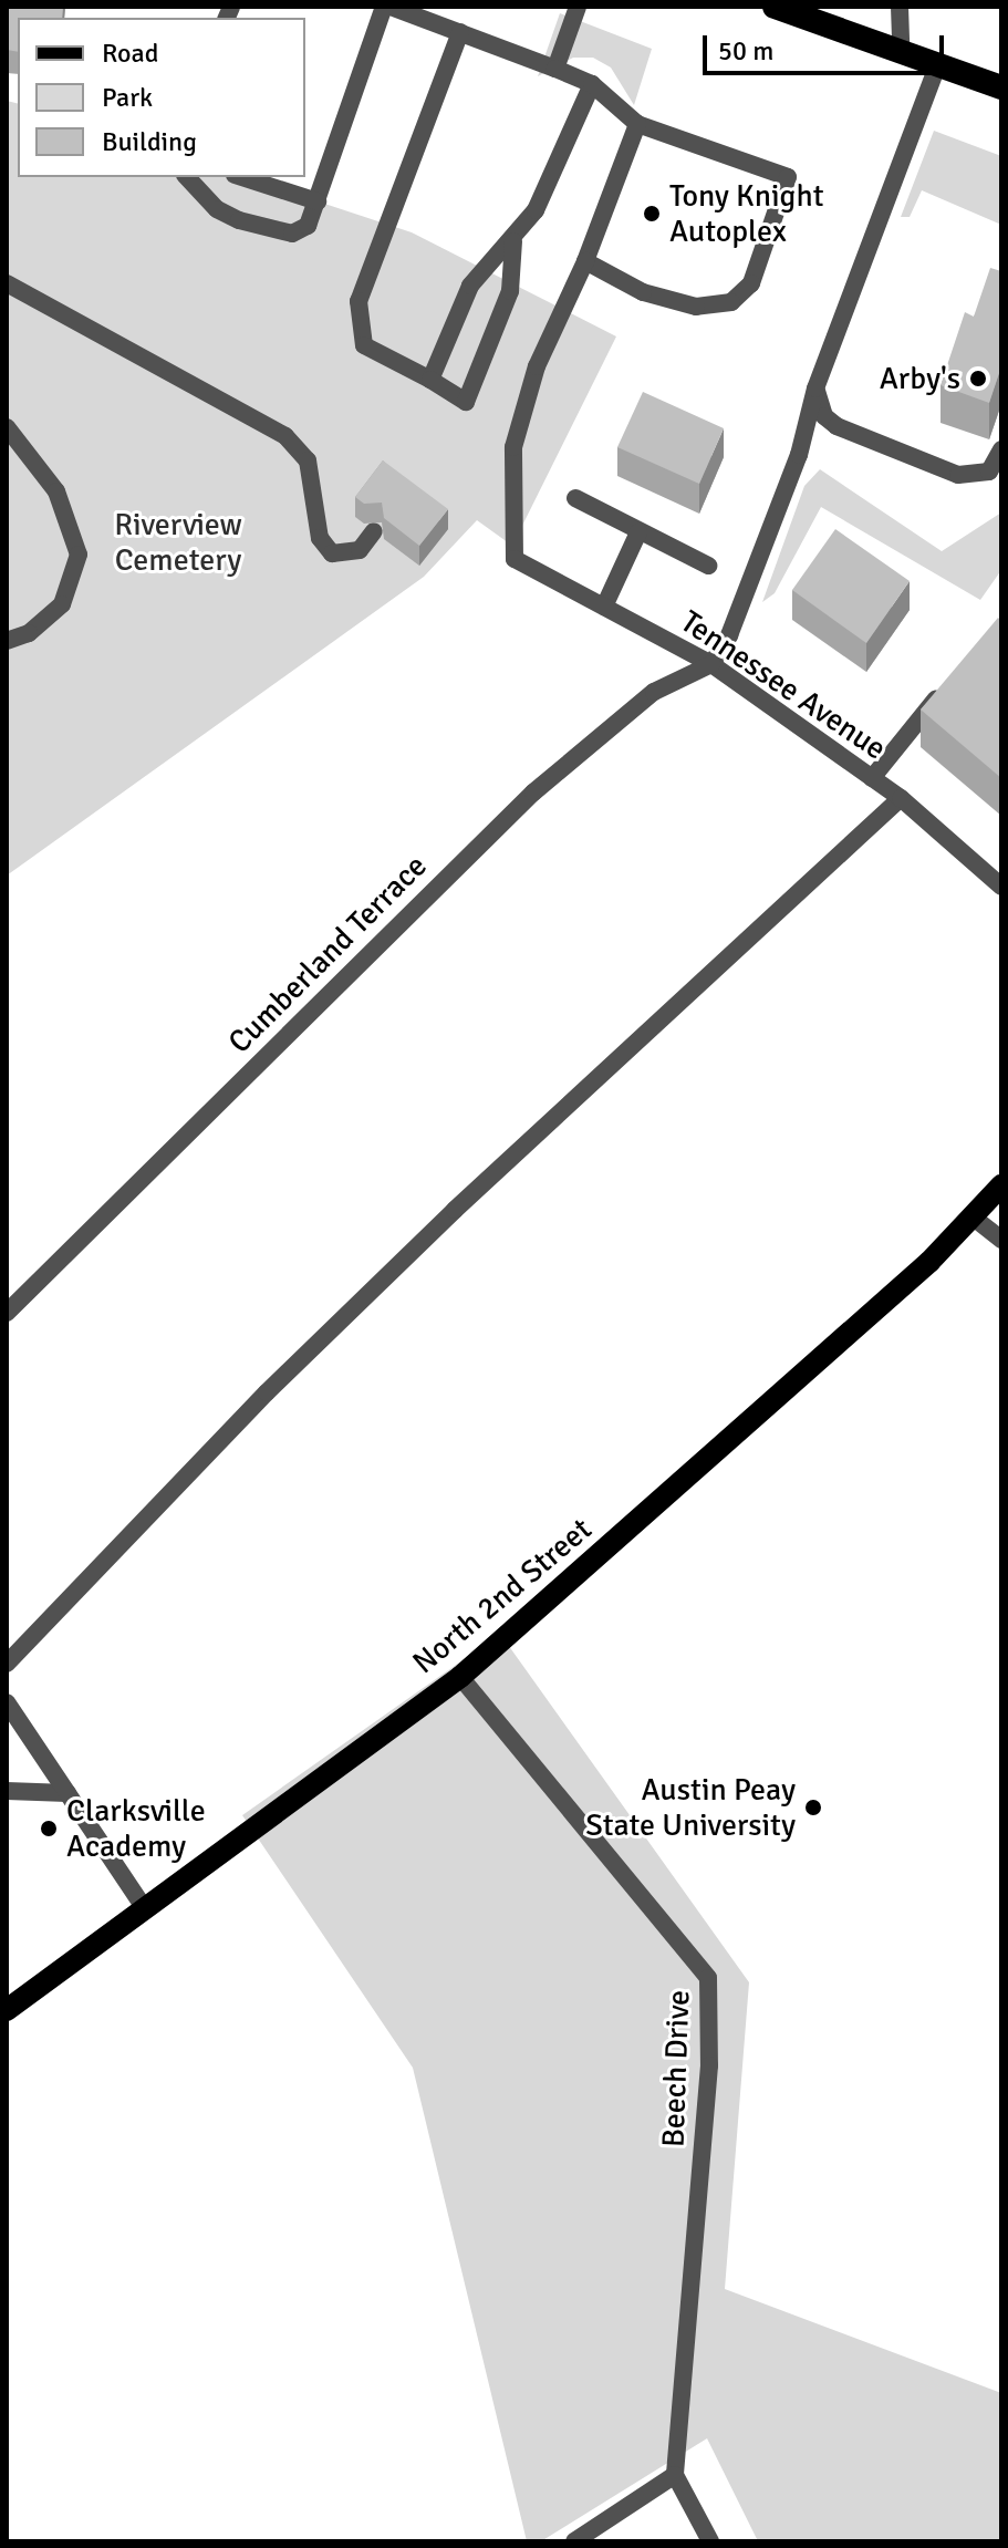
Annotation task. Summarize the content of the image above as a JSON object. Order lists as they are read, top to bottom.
{
  "streets": {
    "main road": ["North 2nd Street"],
    "street": ["Tennessee Avenue", "Cumberland Terrace", "Beech Drive"]
  },
  "crossings": [
    ["Tennessee Avenue", "Cumberland Terrace"],
    ["North 2nd Street", "Beech Drive"]
  ],
  "parks": ["Riverview Cemetery"],
  "places": [
    "Tony Knight Autoplex",
    "Arby's",
    "Austin Peay State University",
    "Clarksville Academy"
  ],
  "legend": ["Road", "Park", "Building"],
  "scale_bar": "50 m"
}
